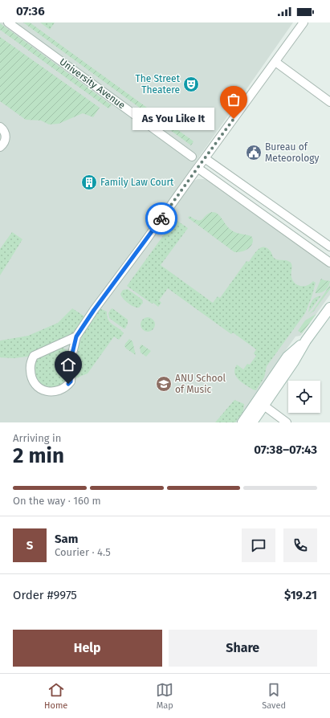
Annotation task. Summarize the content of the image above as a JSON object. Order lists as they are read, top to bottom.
{
  "streets": {
    "street": ["University Avenue"]
  },
  "places": {
    "theatre": ["The Street Theatere"],
    "other": ["As You Like It"],
    "public building": ["Bureau of Meteorology"],
    "building": ["Family Law Court"],
    "school or university": ["ANU School of Music"]
  },
  "page": {
    "status": "07:36",
    "bubble": "As You Like It",
    "heading": ["2 min", "Arriving in", "07:38–07:43"],
    "panel": [
      "Sam",
      "Courier · 4.5",
      "Order #9975",
      "$19.21"
    ],
    "bar": "On the way · 160 m",
    "round": "S",
    "buttons": ["Help", "Share"],
    "tabs": ["Home", "Map", "Saved"]
  }
}
